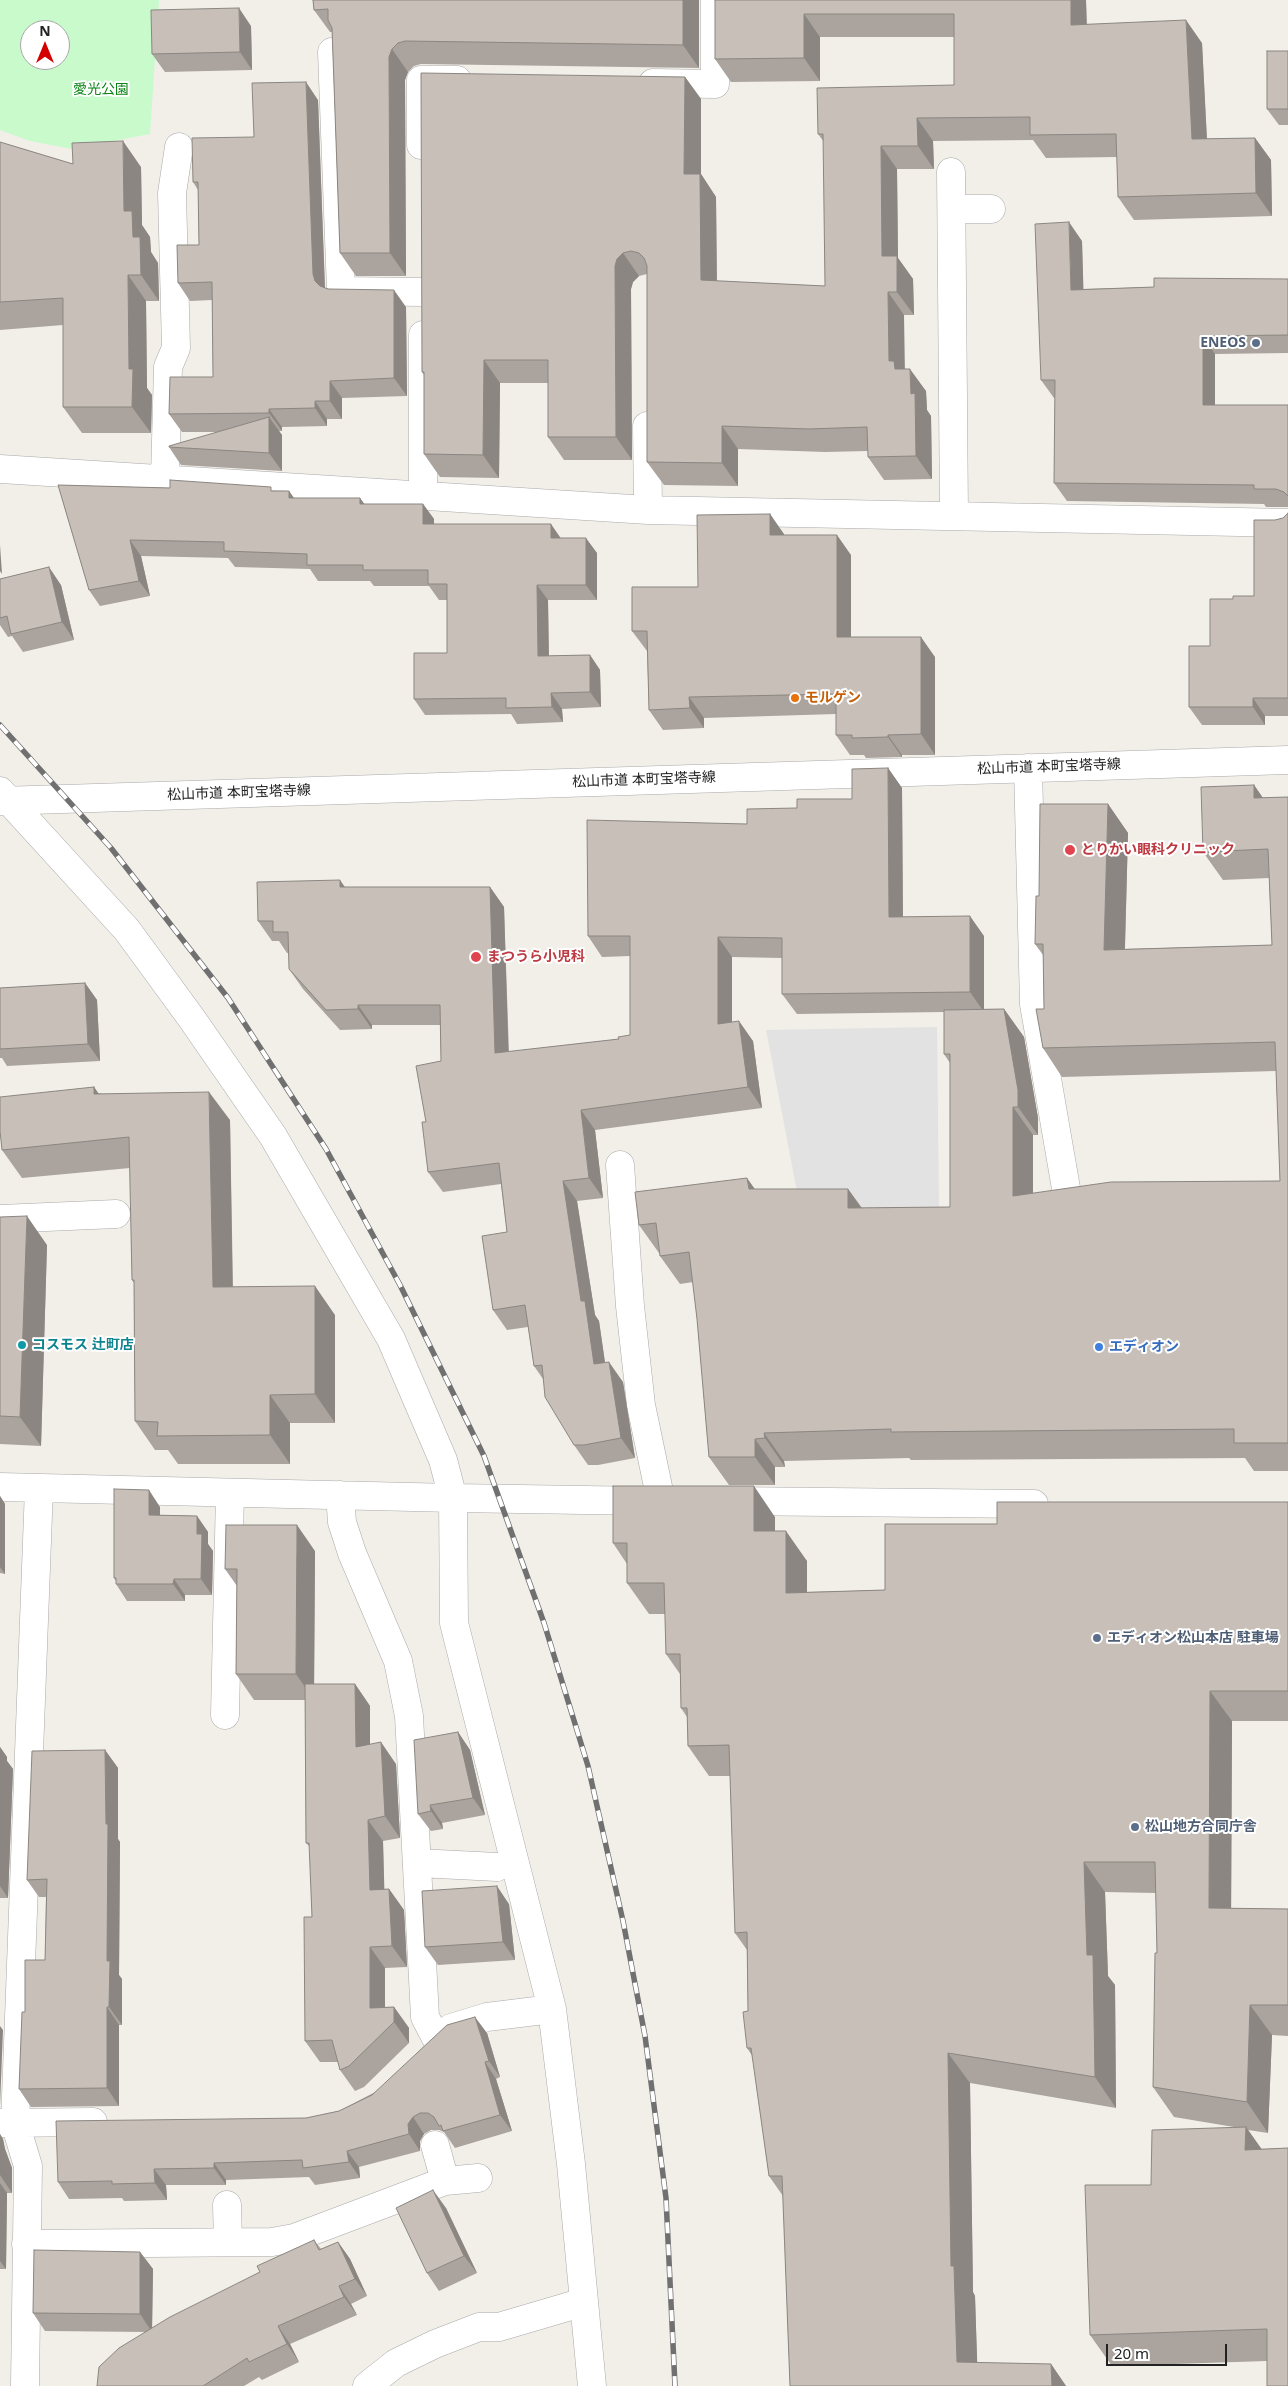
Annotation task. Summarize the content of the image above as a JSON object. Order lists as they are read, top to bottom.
{
  "streets": {
    "street": ["松山市道 本町宝塔寺線"]
  },
  "parks": ["愛光公園"],
  "places": [
    "ENEOS",
    "モルゲン",
    "とりかい眼科クリニック",
    "まつうら小児科",
    "コスモス 辻町店",
    "エディオン",
    "エディオン松山本店 駐車場",
    "松山地方合同庁舎"
  ],
  "scale_bar": "20 m",
  "north": "top"
}
